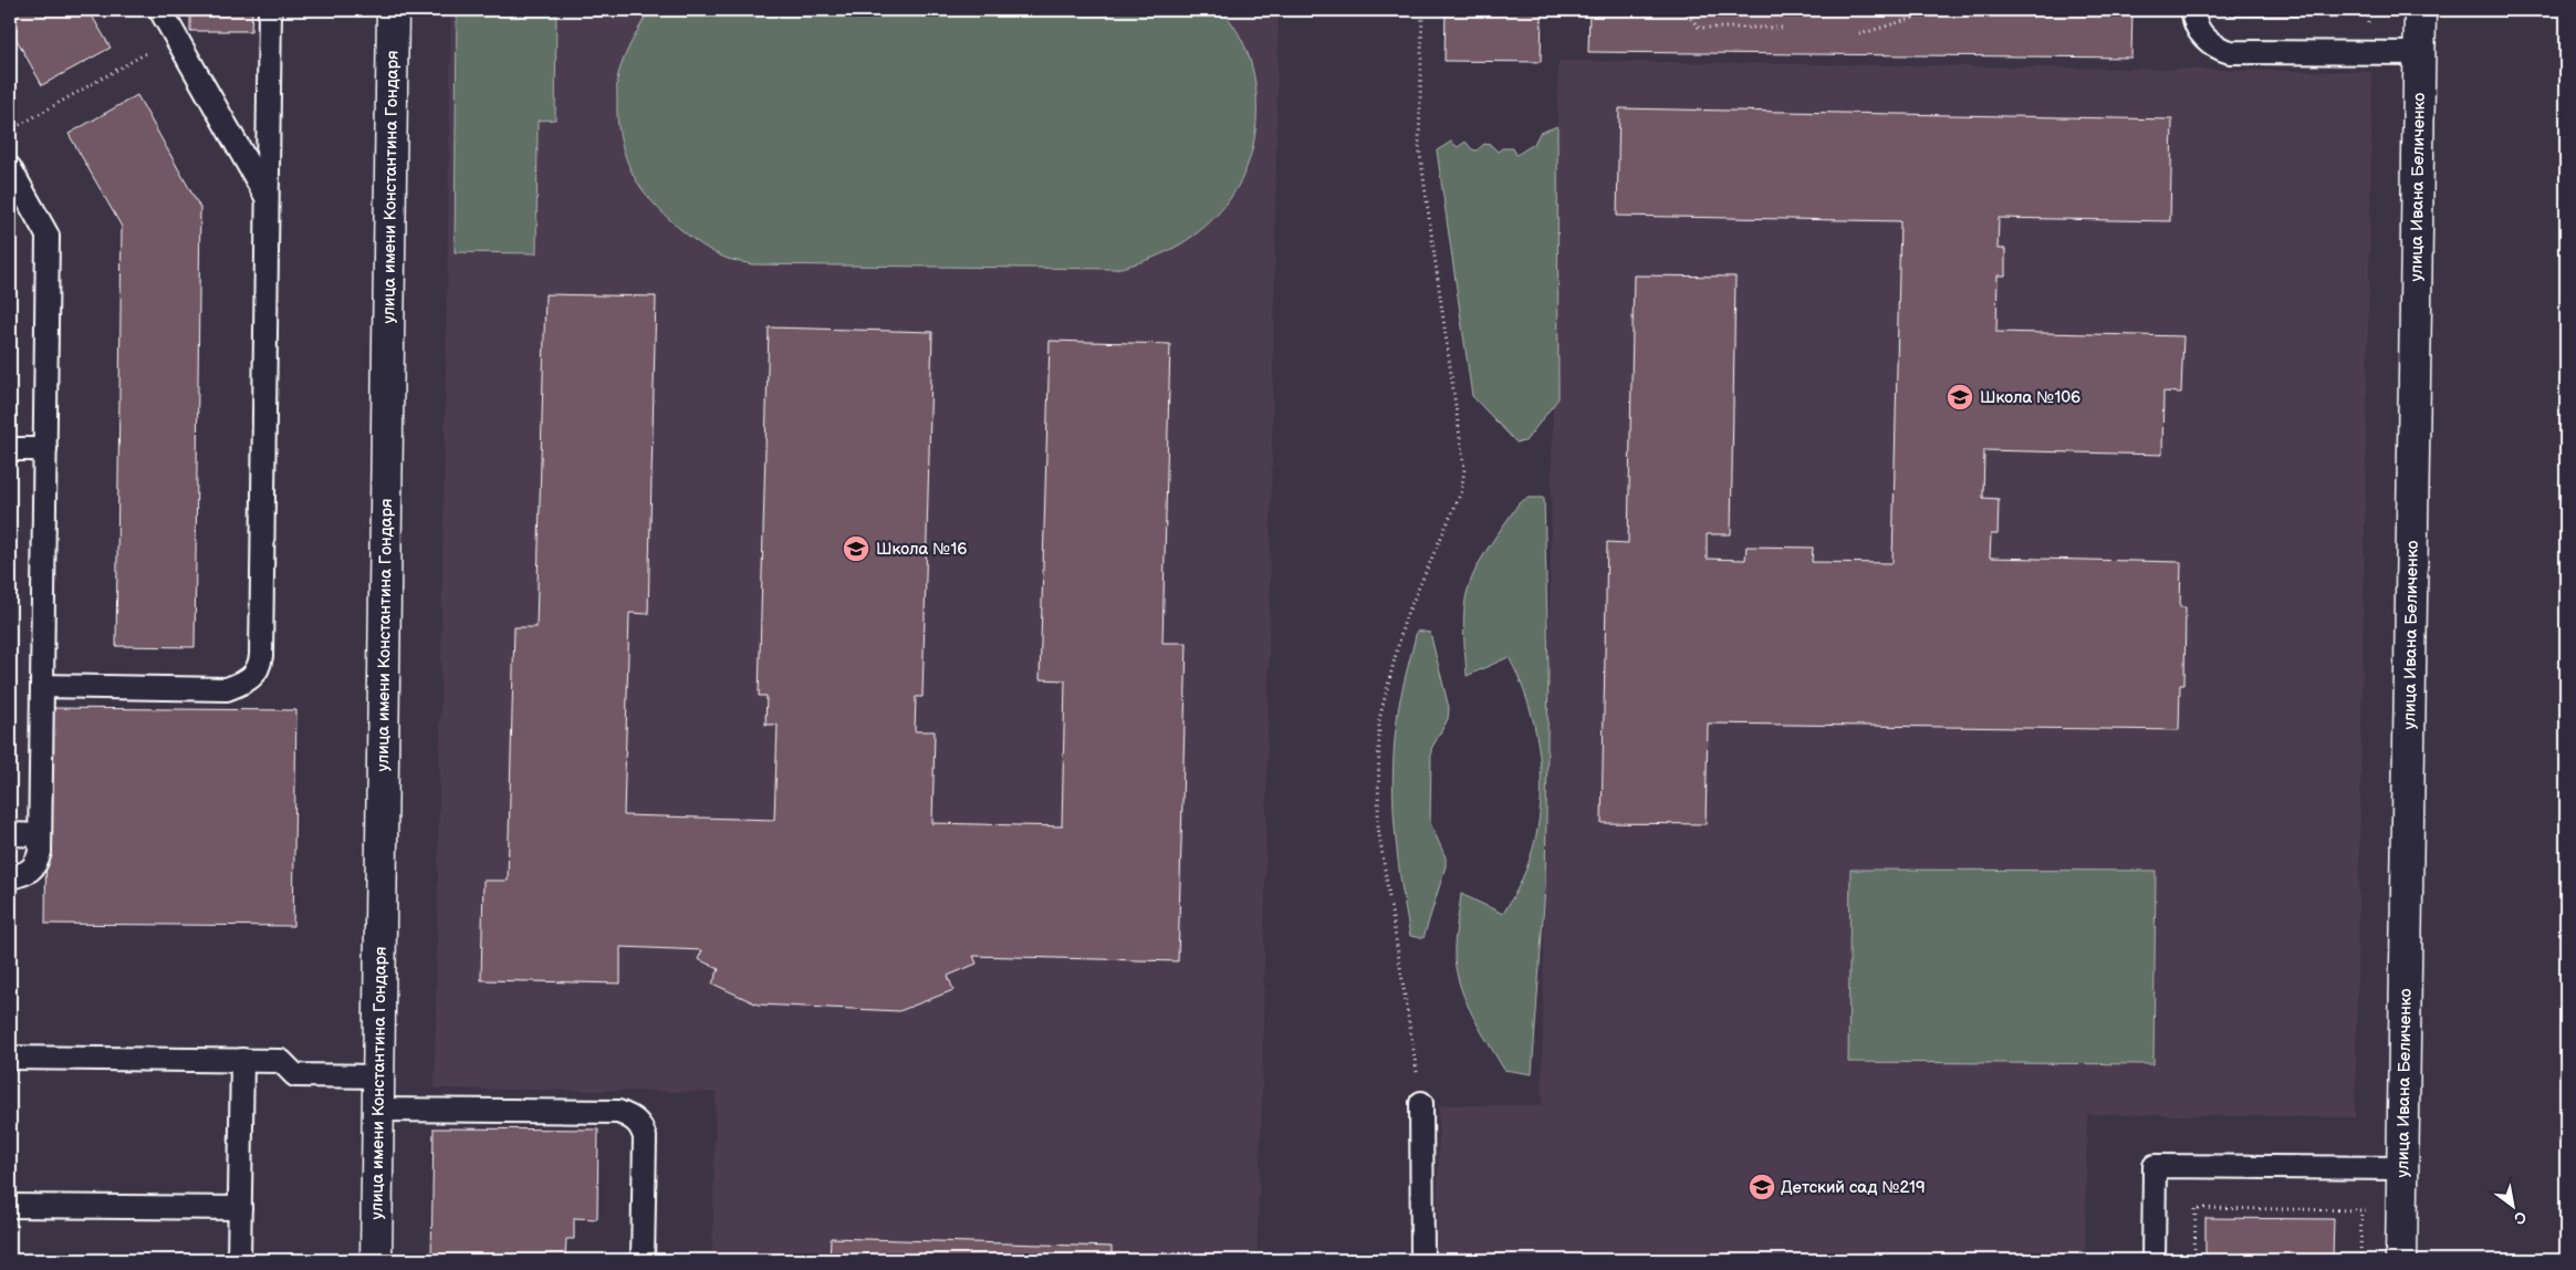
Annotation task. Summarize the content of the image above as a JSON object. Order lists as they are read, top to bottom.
{
  "streets": {
    "street": ["улица имени Константина Гондаря", "улица Ивана Беличенко"]
  },
  "places": {
    "school or university": ["Школа №106", "Школа №16", "Детский сад №219"]
  },
  "north": "bottom right"
}
